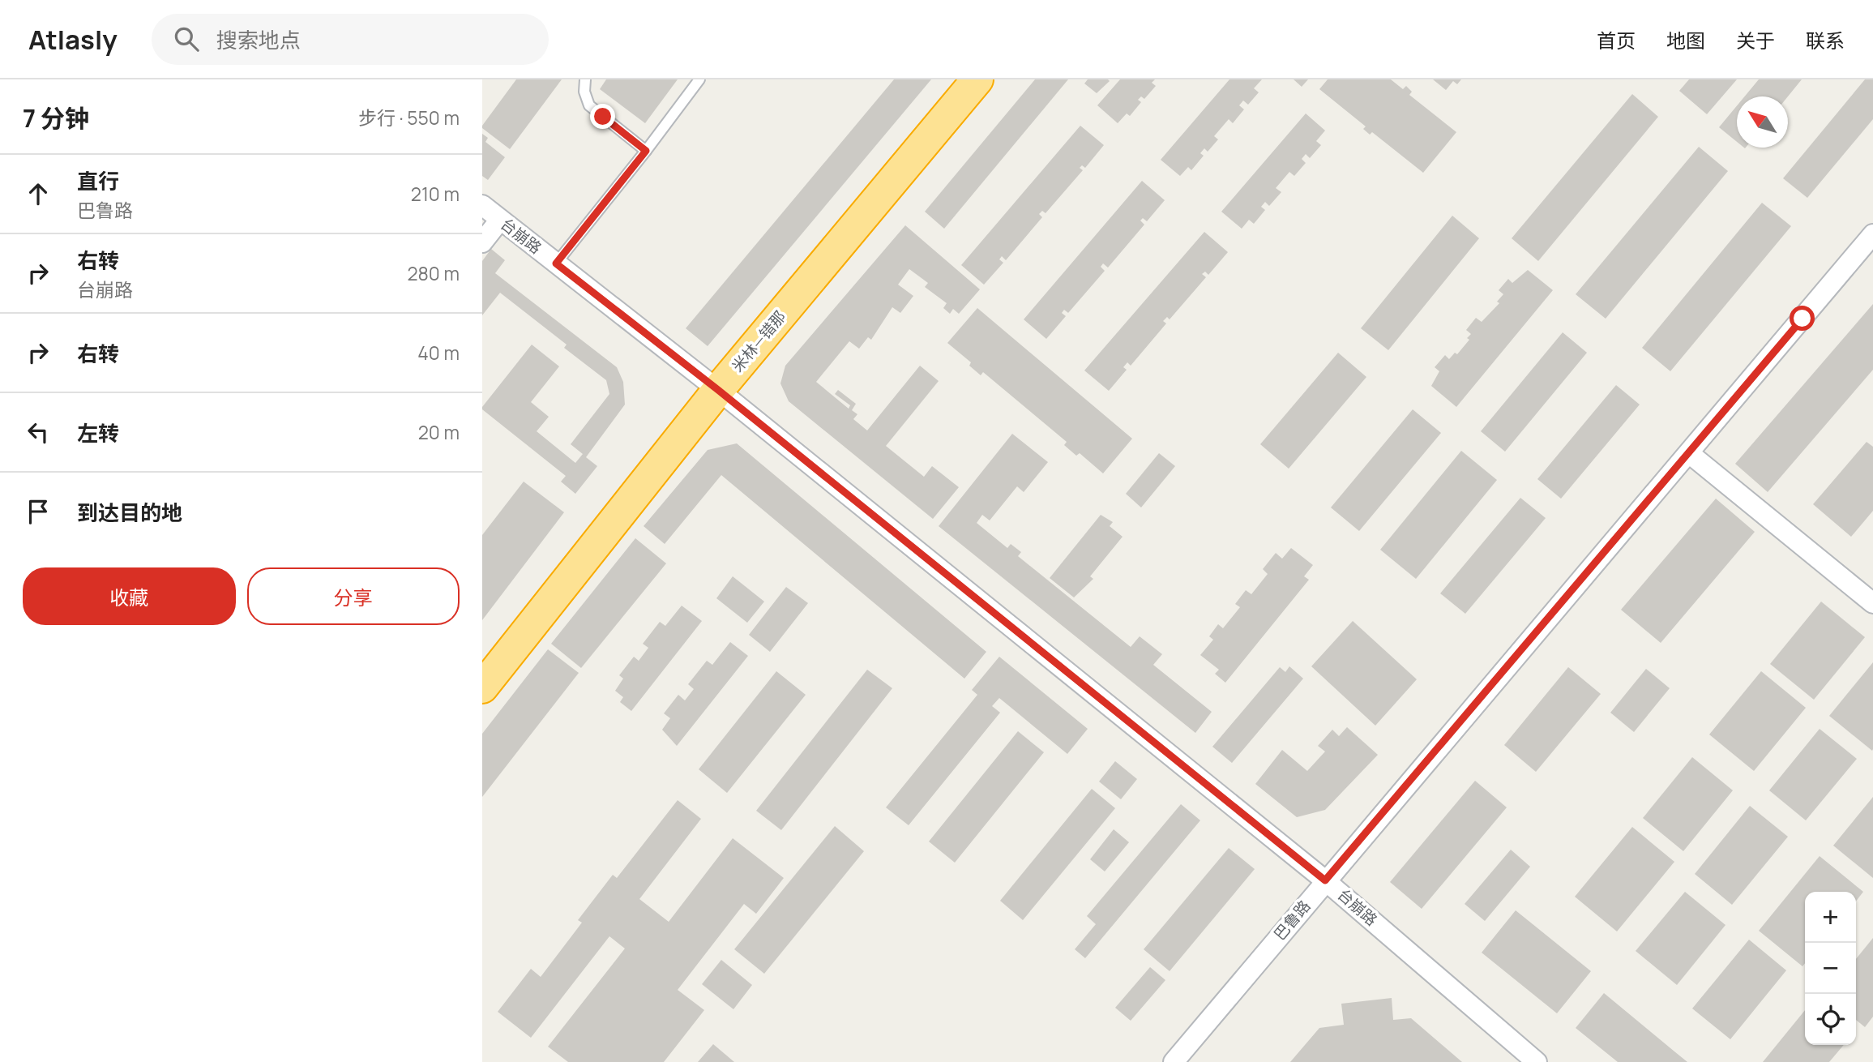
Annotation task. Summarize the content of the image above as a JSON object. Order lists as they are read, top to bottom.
{
  "streets": {
    "highway": ["米林—错那"],
    "street": ["台崩路", "巴鲁路"]
  },
  "crossings": [
    ["台崩路", "米林—错那"],
    ["台崩路", "巴鲁路"]
  ],
  "north": "top left",
  "page": {
    "header": "Atlasly",
    "search": "搜索地点",
    "nav": [
      "首页",
      "地图",
      "关于",
      "联系"
    ],
    "heading": ["7 分钟", "步行 · 550 m"],
    "list": [
      ["直行", "巴鲁路", "210 m"],
      ["右转", "台崩路", "280 m"],
      ["右转", "40 m"],
      ["左转", "20 m"],
      "到达目的地"
    ],
    "buttons": ["收藏", "分享"],
    "map_buttons": ["+", "−"]
  }
}
